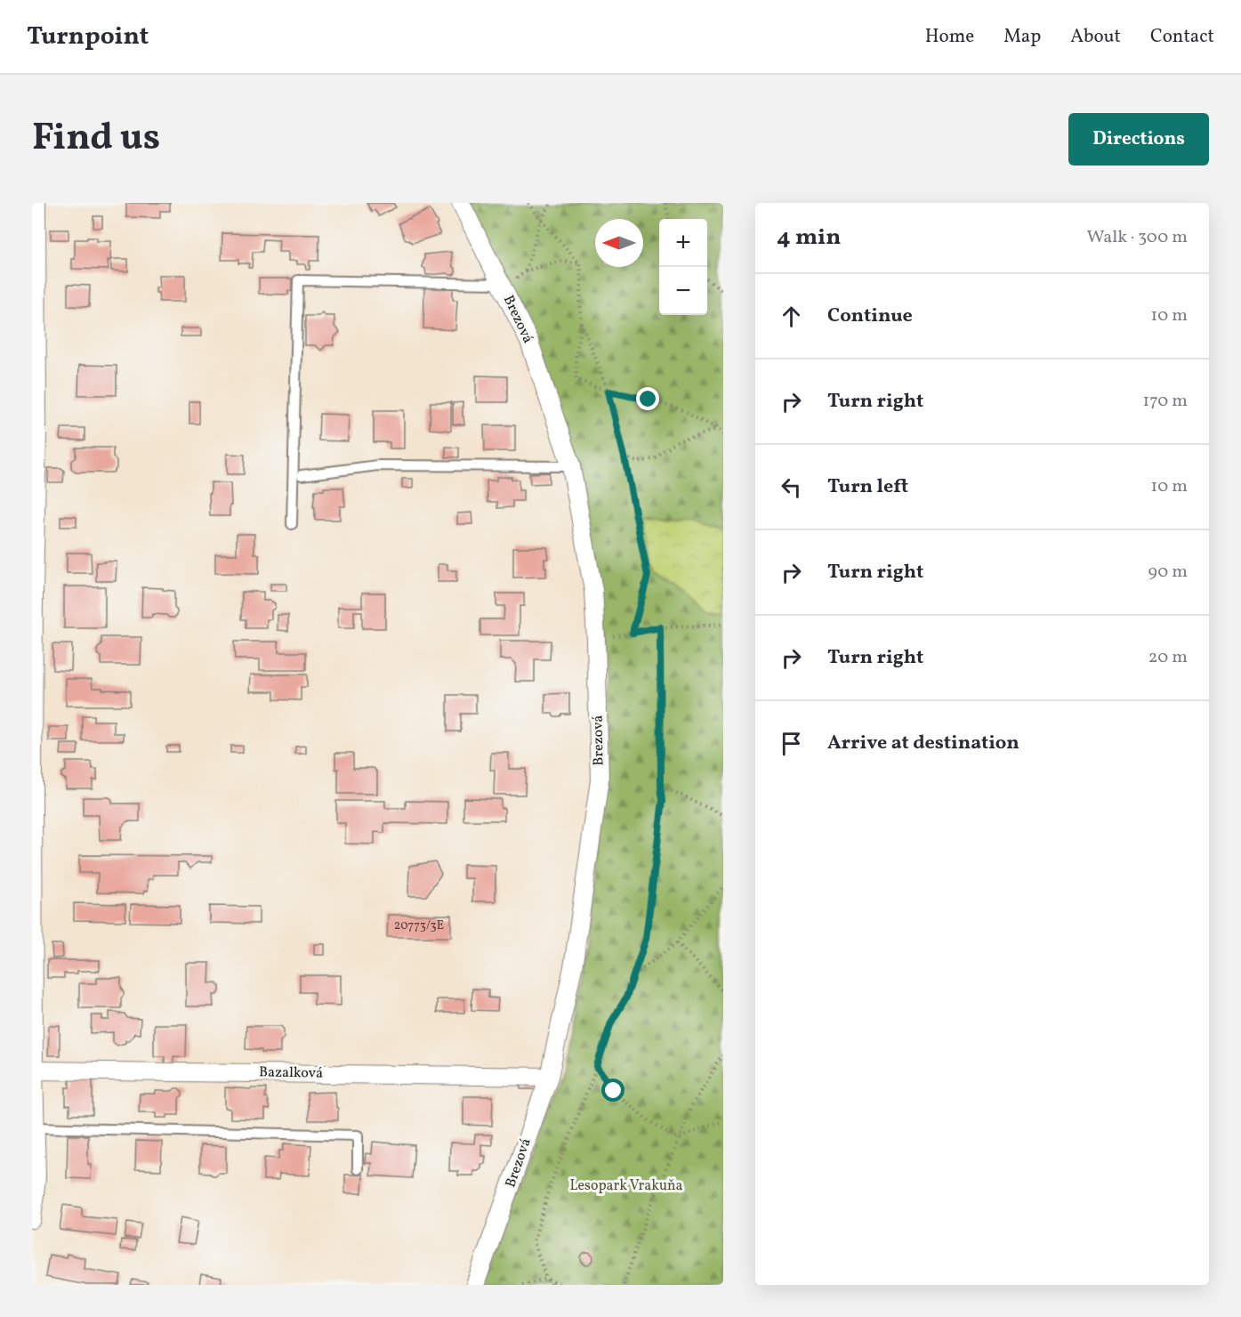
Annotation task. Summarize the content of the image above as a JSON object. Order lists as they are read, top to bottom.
{
  "streets": {
    "street": ["Brezová", "Bazalková"]
  },
  "crossings": [
    ["Brezová", "Bazalková"]
  ],
  "parks": ["Lesopark Vrakuňa"],
  "house_numbers": ["20773/3E"],
  "north": "left",
  "page": {
    "header": "Turnpoint",
    "nav": [
      "Home",
      "Map",
      "About",
      "Contact"
    ],
    "title": "Find us",
    "buttons": "Directions",
    "heading": ["4 min", "Walk · 300 m"],
    "map_buttons": ["+", "−"],
    "list": [
      ["Continue", "10 m"],
      ["Turn right", "170 m"],
      ["Turn left", "10 m"],
      ["Turn right", "90 m"],
      ["Turn right", "20 m"],
      "Arrive at destination"
    ]
  }
}
